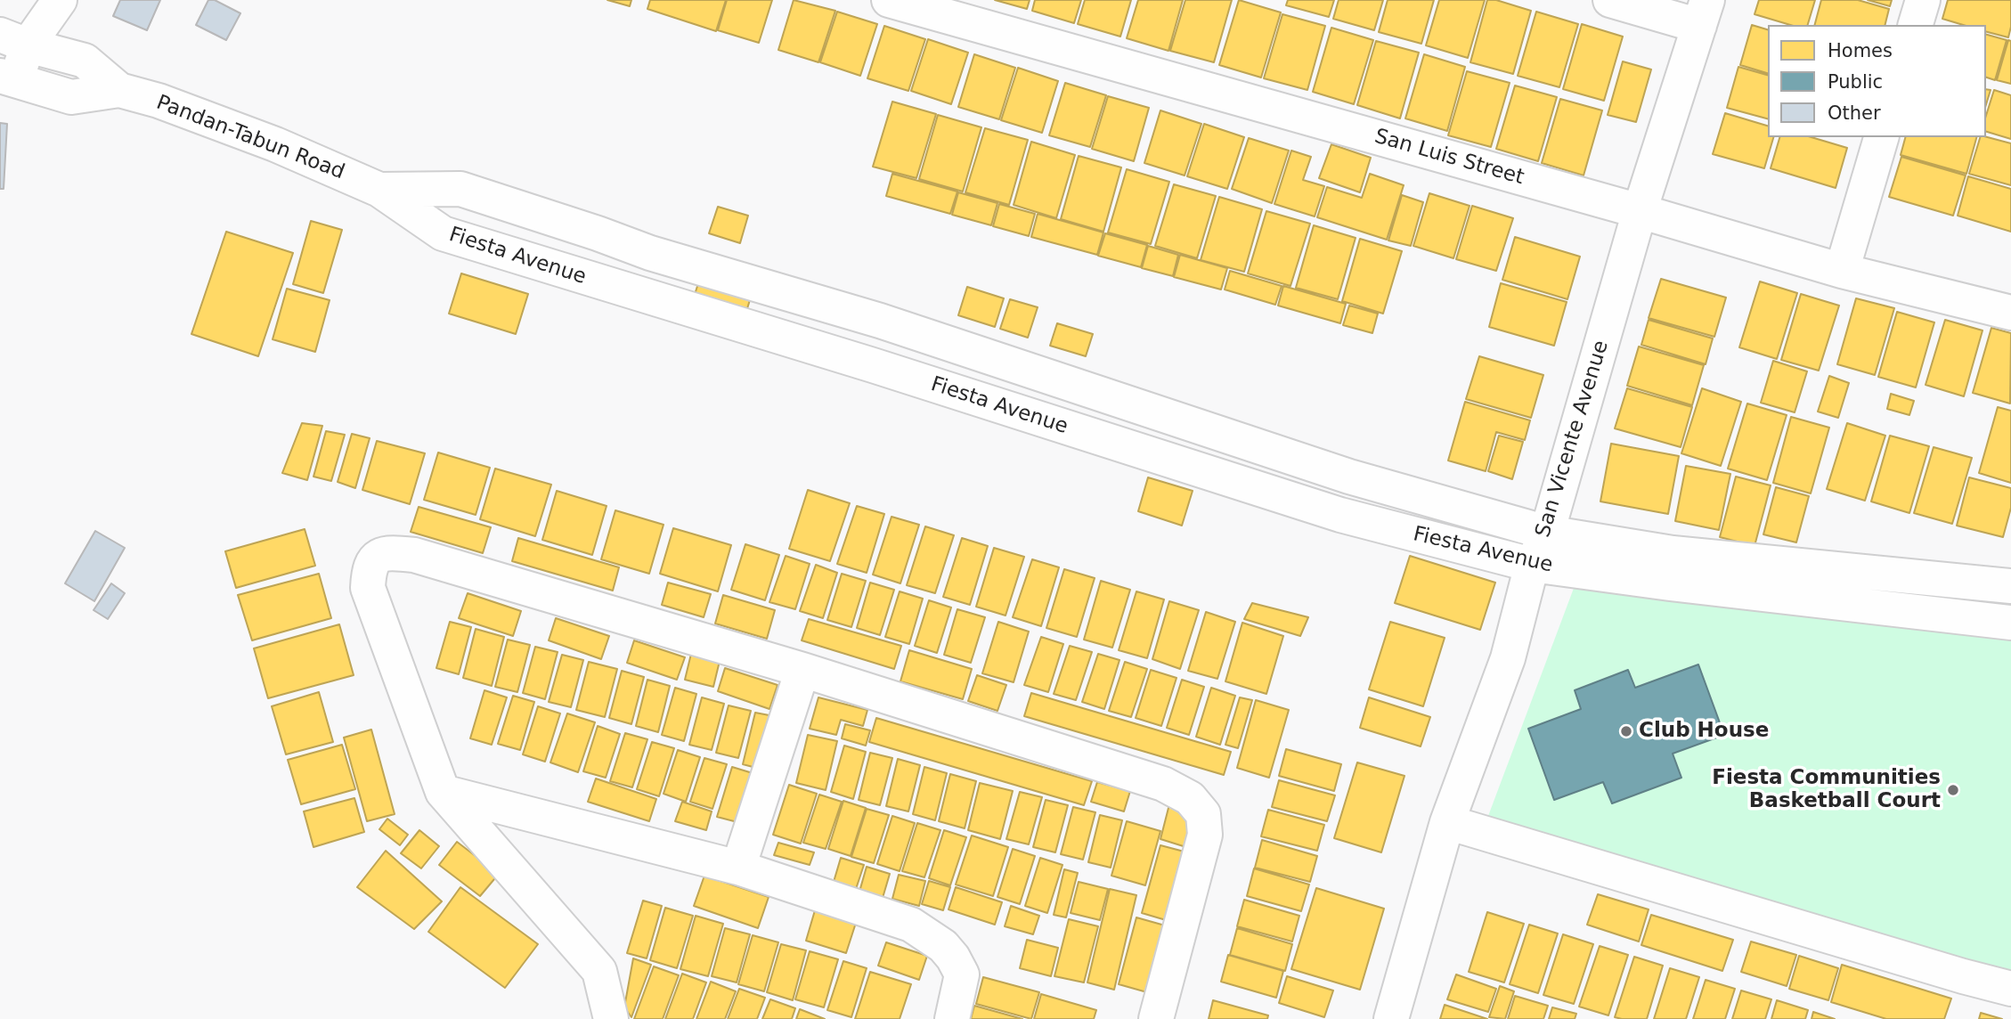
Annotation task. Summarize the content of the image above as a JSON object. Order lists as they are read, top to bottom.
{
  "streets": {
    "street": [
      "Pandan-Tabun Road",
      "San Luis Street",
      "Fiesta Avenue",
      "San Vicente Avenue"
    ]
  },
  "crossings": [
    ["Pandan-Tabun Road", "Fiesta Avenue"],
    ["San Luis Street", "San Vicente Avenue"],
    ["Fiesta Avenue", "San Vicente Avenue"]
  ],
  "places": ["Club House", "Fiesta Communities Basketball Court"],
  "legend": ["Homes", "Public", "Other"]
}
